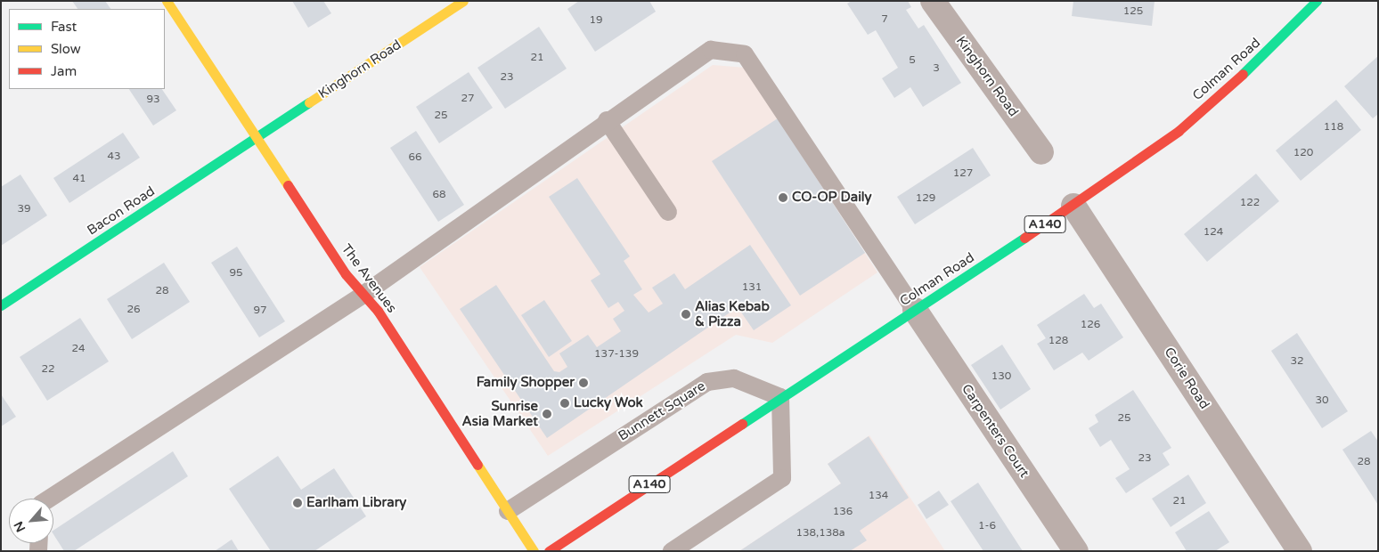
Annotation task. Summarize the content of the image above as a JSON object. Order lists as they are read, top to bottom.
{
  "streets": {
    "main road": [
      "Kinghorn Road",
      "Colman Road",
      "Bacon Road",
      "A140",
      "The Avenues"
    ],
    "street": ["Corie Road", "Carpenters Court"],
    "lane": ["Bunnett Square"]
  },
  "crossings": [
    ["Kinghorn Road", "Bacon Road"],
    ["Kinghorn Road", "The Avenues"],
    ["Colman Road", "Corie Road"],
    ["Colman Road", "Bunnett Square"],
    ["Colman Road", "Carpenters Court"],
    ["Bacon Road", "The Avenues"],
    ["The Avenues", "Bunnett Square"]
  ],
  "places": [
    "CO-OP Daily",
    "Alias Kebab & Pizza",
    "Family Shopper",
    "Lucky Wok",
    "Sunrise Asia Market",
    "Earlham Library"
  ],
  "house_numbers": [
    "125",
    "7",
    "19",
    "21",
    "5",
    "3",
    "23",
    "27",
    "93",
    "25",
    "118",
    "120",
    "43",
    "66",
    "127",
    "41",
    "68",
    "129",
    "122",
    "39",
    "124",
    "95",
    "131",
    "28",
    "26",
    "97",
    "126",
    "128",
    "24",
    "137-139",
    "32",
    "22",
    "130",
    "30",
    "25",
    "23",
    "28",
    "134",
    "21",
    "136",
    "1-6",
    "138,138a"
  ],
  "legend": ["Fast", "Slow", "Jam"],
  "north": "bottom left"
}
